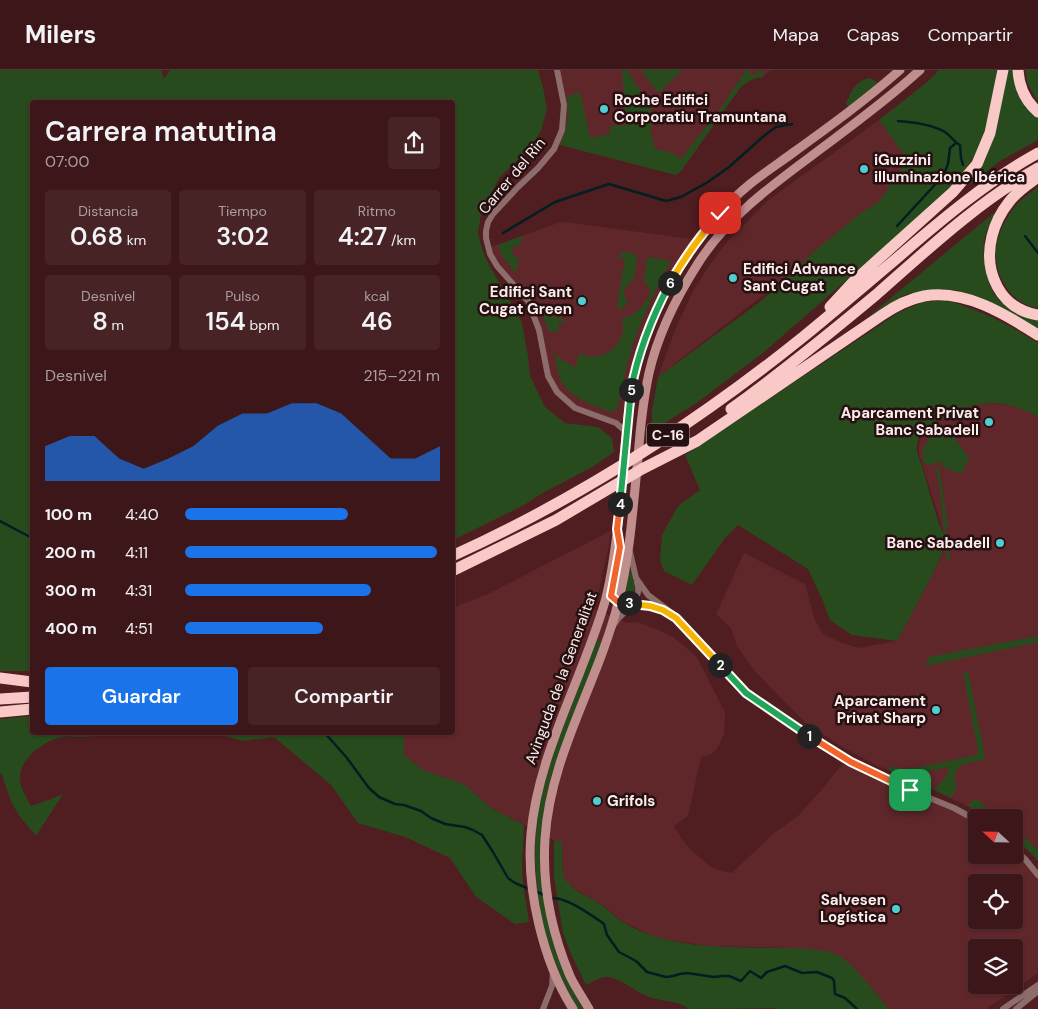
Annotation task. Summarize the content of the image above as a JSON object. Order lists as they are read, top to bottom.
{
  "streets": {
    "highway": ["C-16"],
    "street": ["Carrer del Rin", "Avinguda de la Generalitat"]
  },
  "places": [
    "Roche Edifici Corporatiu Tramuntana",
    "iGuzzini illuminazione Ibérica",
    "Edifici Advance Sant Cugat",
    "Edifici Sant Cugat Green",
    "Aparcament Privat Banc Sabadell",
    "Banc Sabadell",
    "Aparcament Privat Sharp",
    "Grifols",
    "Salvesen Logística"
  ],
  "north": "left",
  "page": {
    "header": "Milers",
    "nav": ["Mapa", "Capas", "Compartir"],
    "heading": ["Carrera matutina", "07:00"],
    "stats": [
      ["Distancia", "0.68 km"],
      ["Tiempo", "3:02"],
      ["Ritmo", "4:27 /km"],
      ["Desnivel", "8 m"],
      ["Pulso", "154 bpm"],
      ["kcal", "46"]
    ],
    "pins": [
      "6",
      "5",
      "4",
      "3",
      "2",
      "1"
    ],
    "chart": ["Desnivel", "215–221 m"],
    "list": [
      {
        "name": "100 m",
        "note": "4:40"
      },
      {
        "name": "200 m",
        "note": "4:11"
      },
      {
        "name": "300 m",
        "note": "4:31"
      },
      {
        "name": "400 m",
        "note": "4:51"
      }
    ],
    "buttons": ["Guardar", "Compartir"]
  }
}
